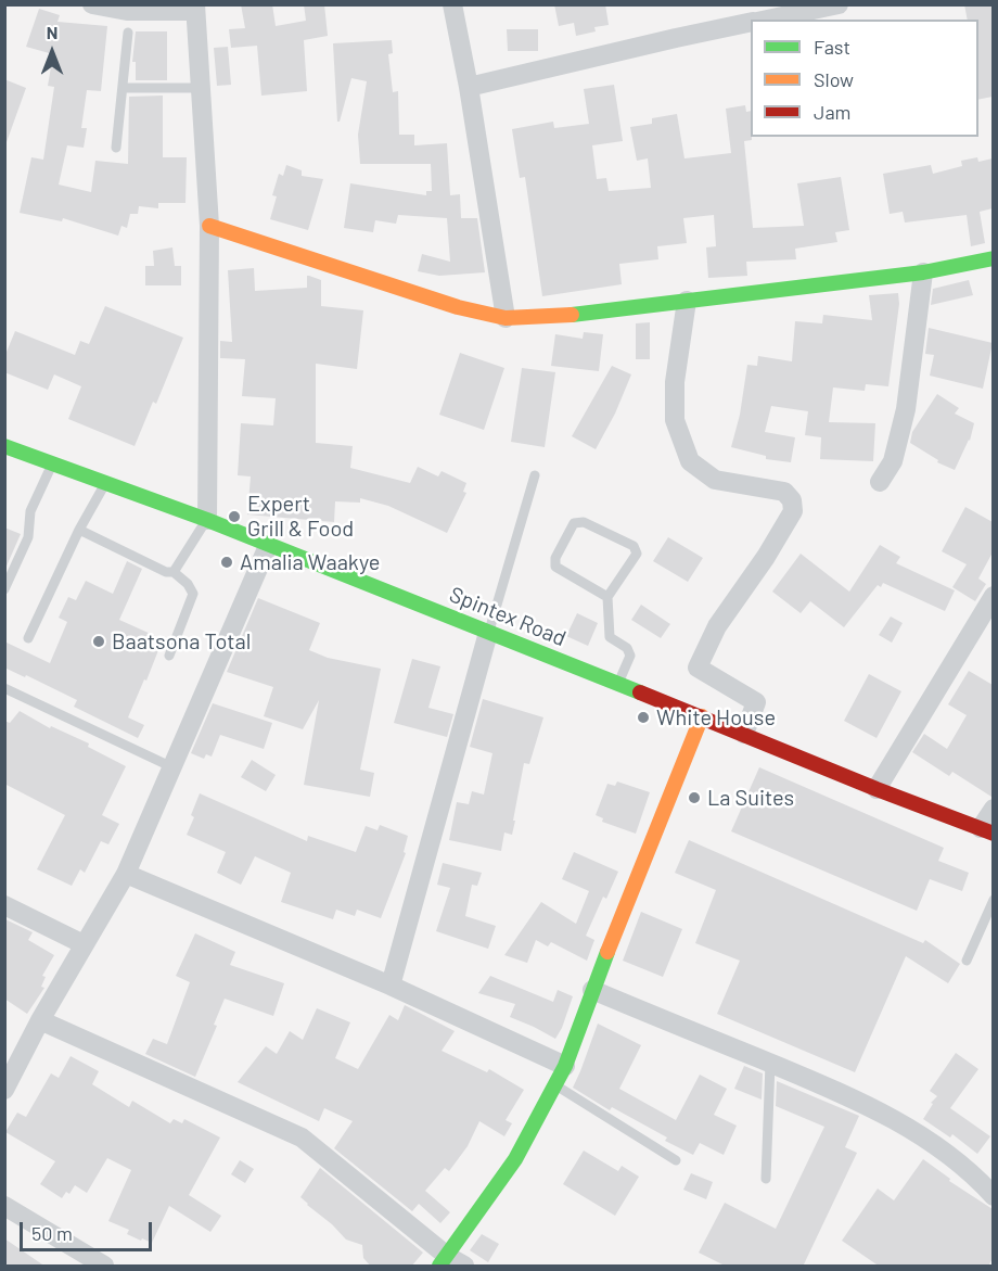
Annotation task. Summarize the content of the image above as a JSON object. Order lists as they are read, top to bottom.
{
  "streets": {
    "street": ["Spintex Road"]
  },
  "places": [
    "Expert Grill & Food",
    "Amalia Waakye",
    "Baatsona Total",
    "White House",
    "La Suites"
  ],
  "legend": ["Fast", "Slow", "Jam"],
  "scale_bar": "50 m",
  "north": "top"
}
